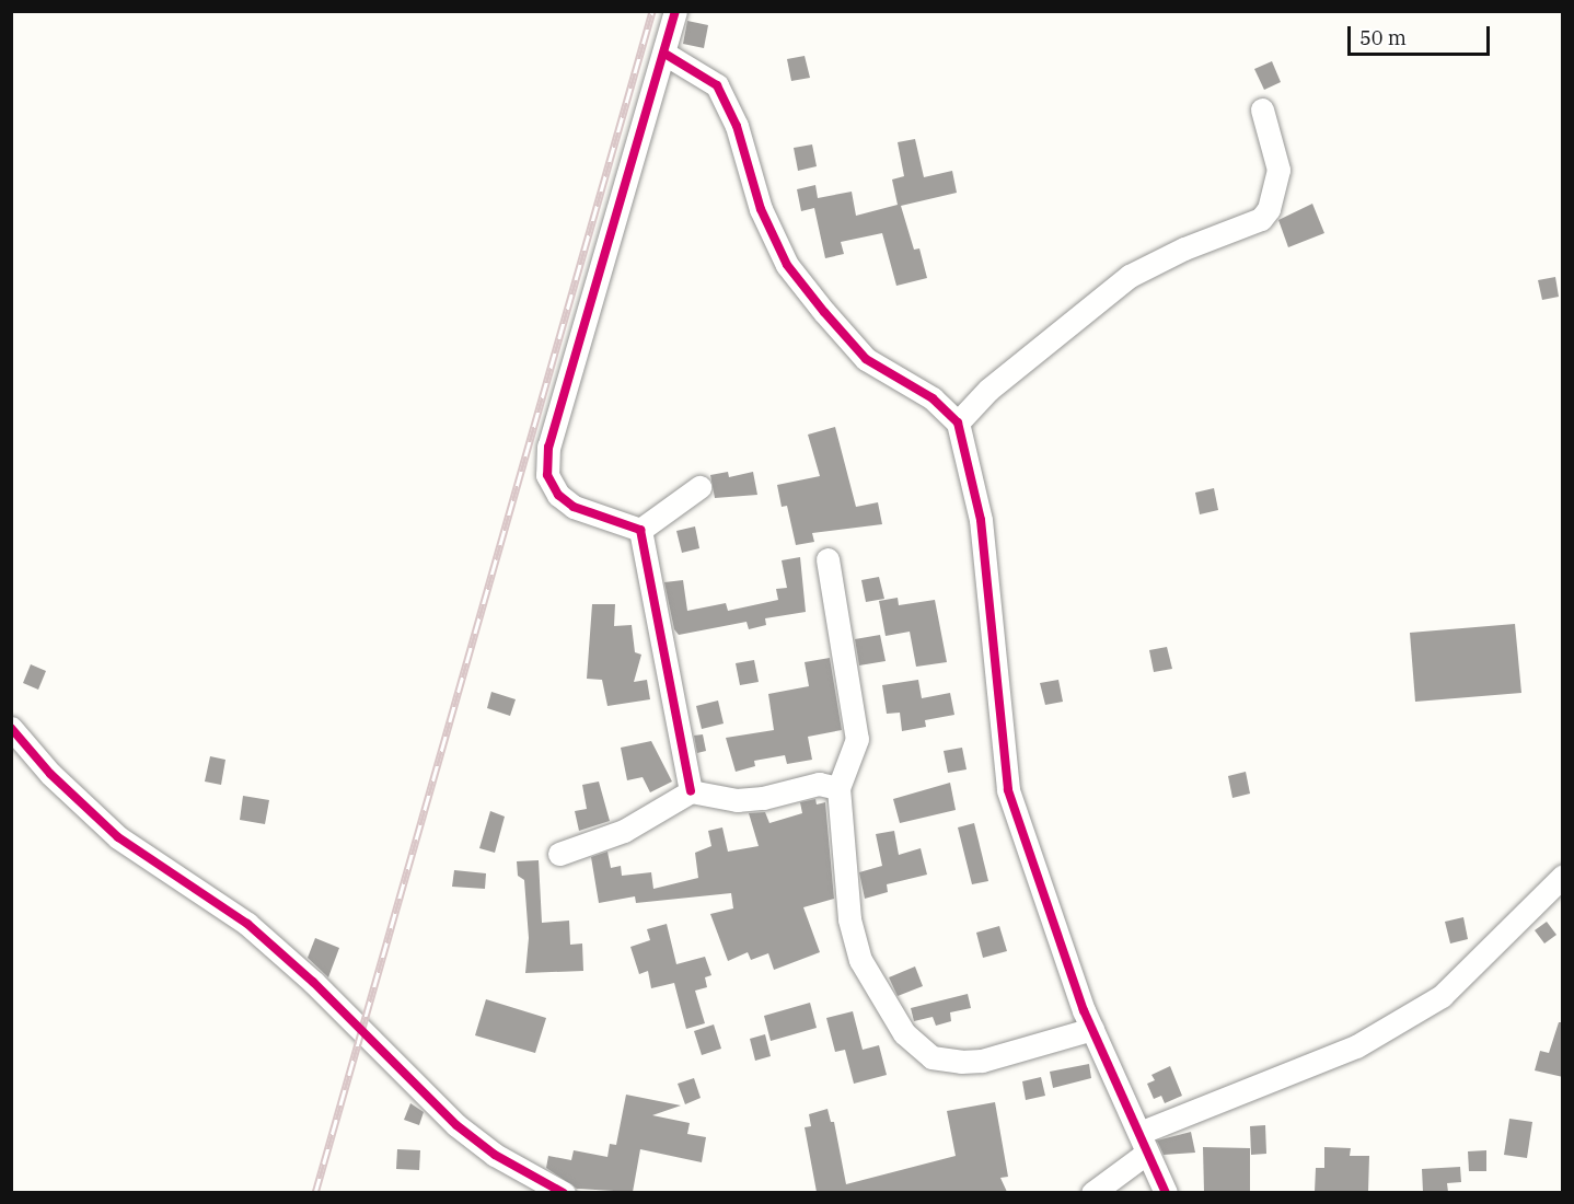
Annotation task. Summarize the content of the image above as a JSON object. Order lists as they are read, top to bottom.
{
  "scale_bar": "50 m"
}
